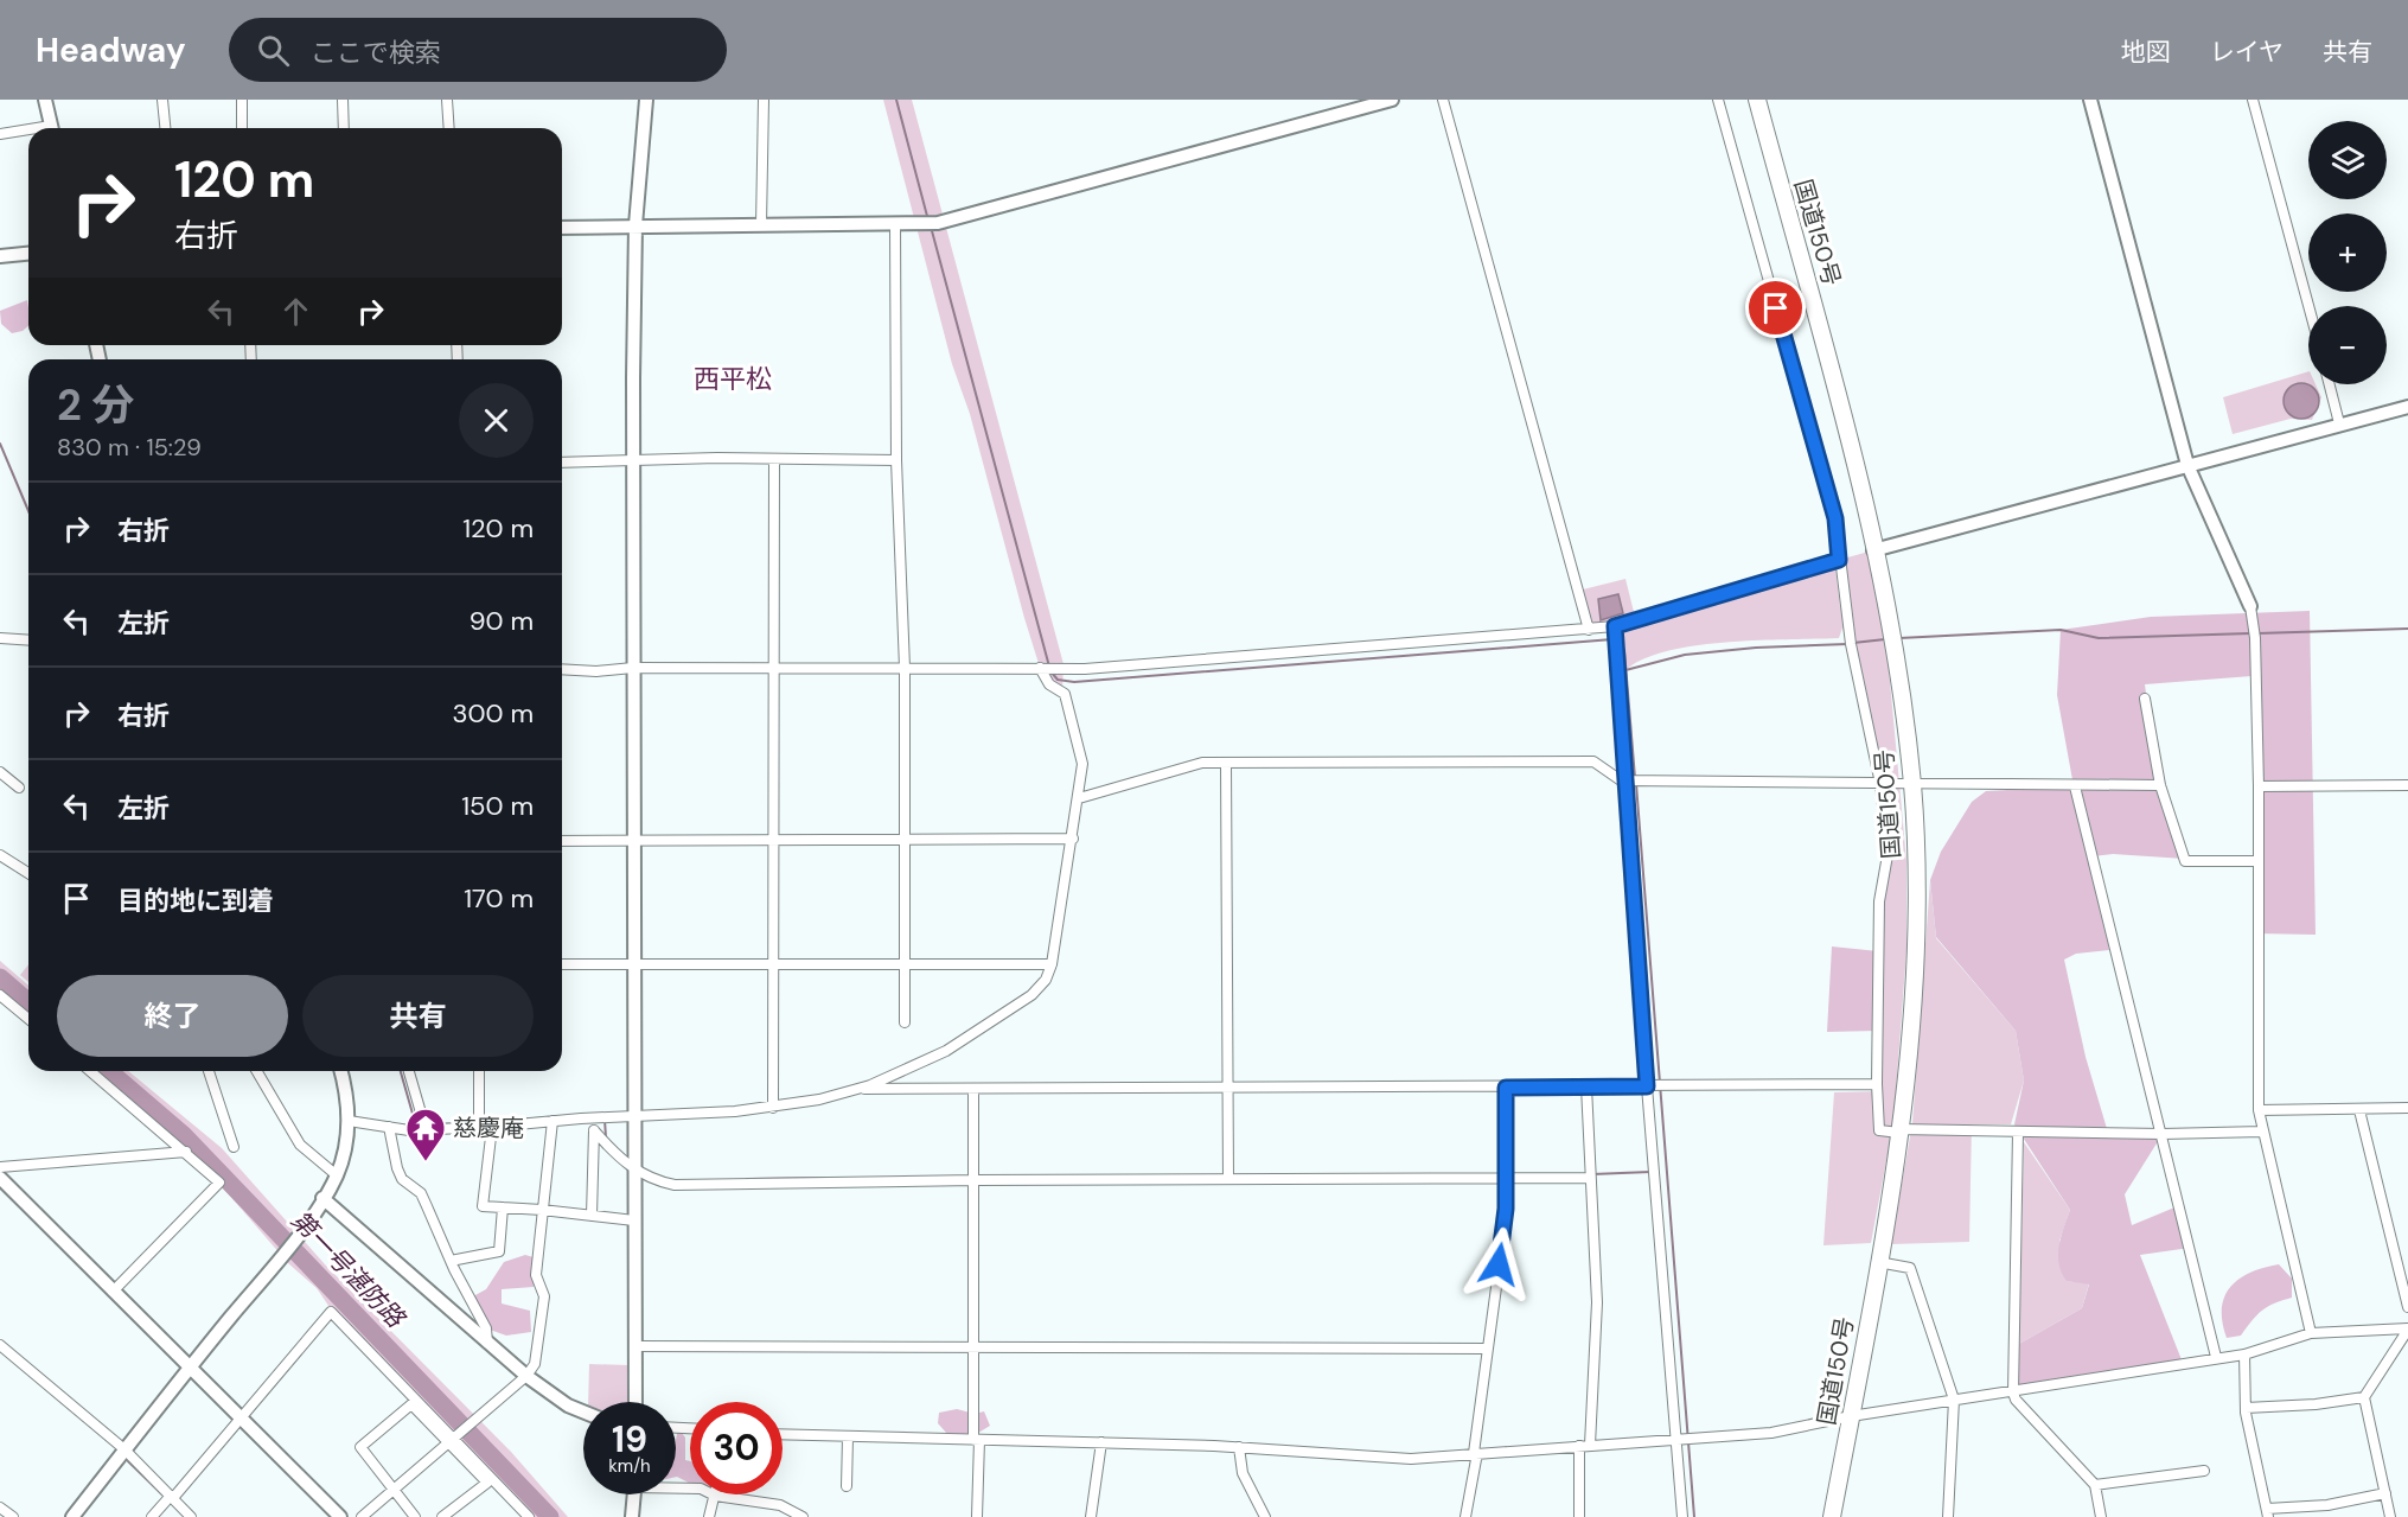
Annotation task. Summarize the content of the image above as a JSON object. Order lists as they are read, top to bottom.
{
  "streets": {
    "highway": ["国道150号"]
  },
  "districts": ["西平松"],
  "water": ["第一号湛防路"],
  "places": {
    "temple": ["慈慶庵"]
  },
  "page": {
    "header": "Headway",
    "search": "ここで検索",
    "nav": ["地図", "レイヤ", "共有"],
    "map_buttons": ["+", "−"],
    "turn": ["120 m", "右折"],
    "heading": ["2 分", "830 m · 15:29"],
    "list": [
      {
        "name": "右折",
        "value": "120 m"
      },
      {
        "name": "左折",
        "value": "90 m"
      },
      {
        "name": "右折",
        "value": "300 m"
      },
      {
        "name": "左折",
        "value": "150 m"
      },
      {
        "name": "目的地に到着",
        "value": "170 m"
      }
    ],
    "buttons": ["終了", "共有"],
    "speed": "19 km/h",
    "limit": "30"
  }
}
